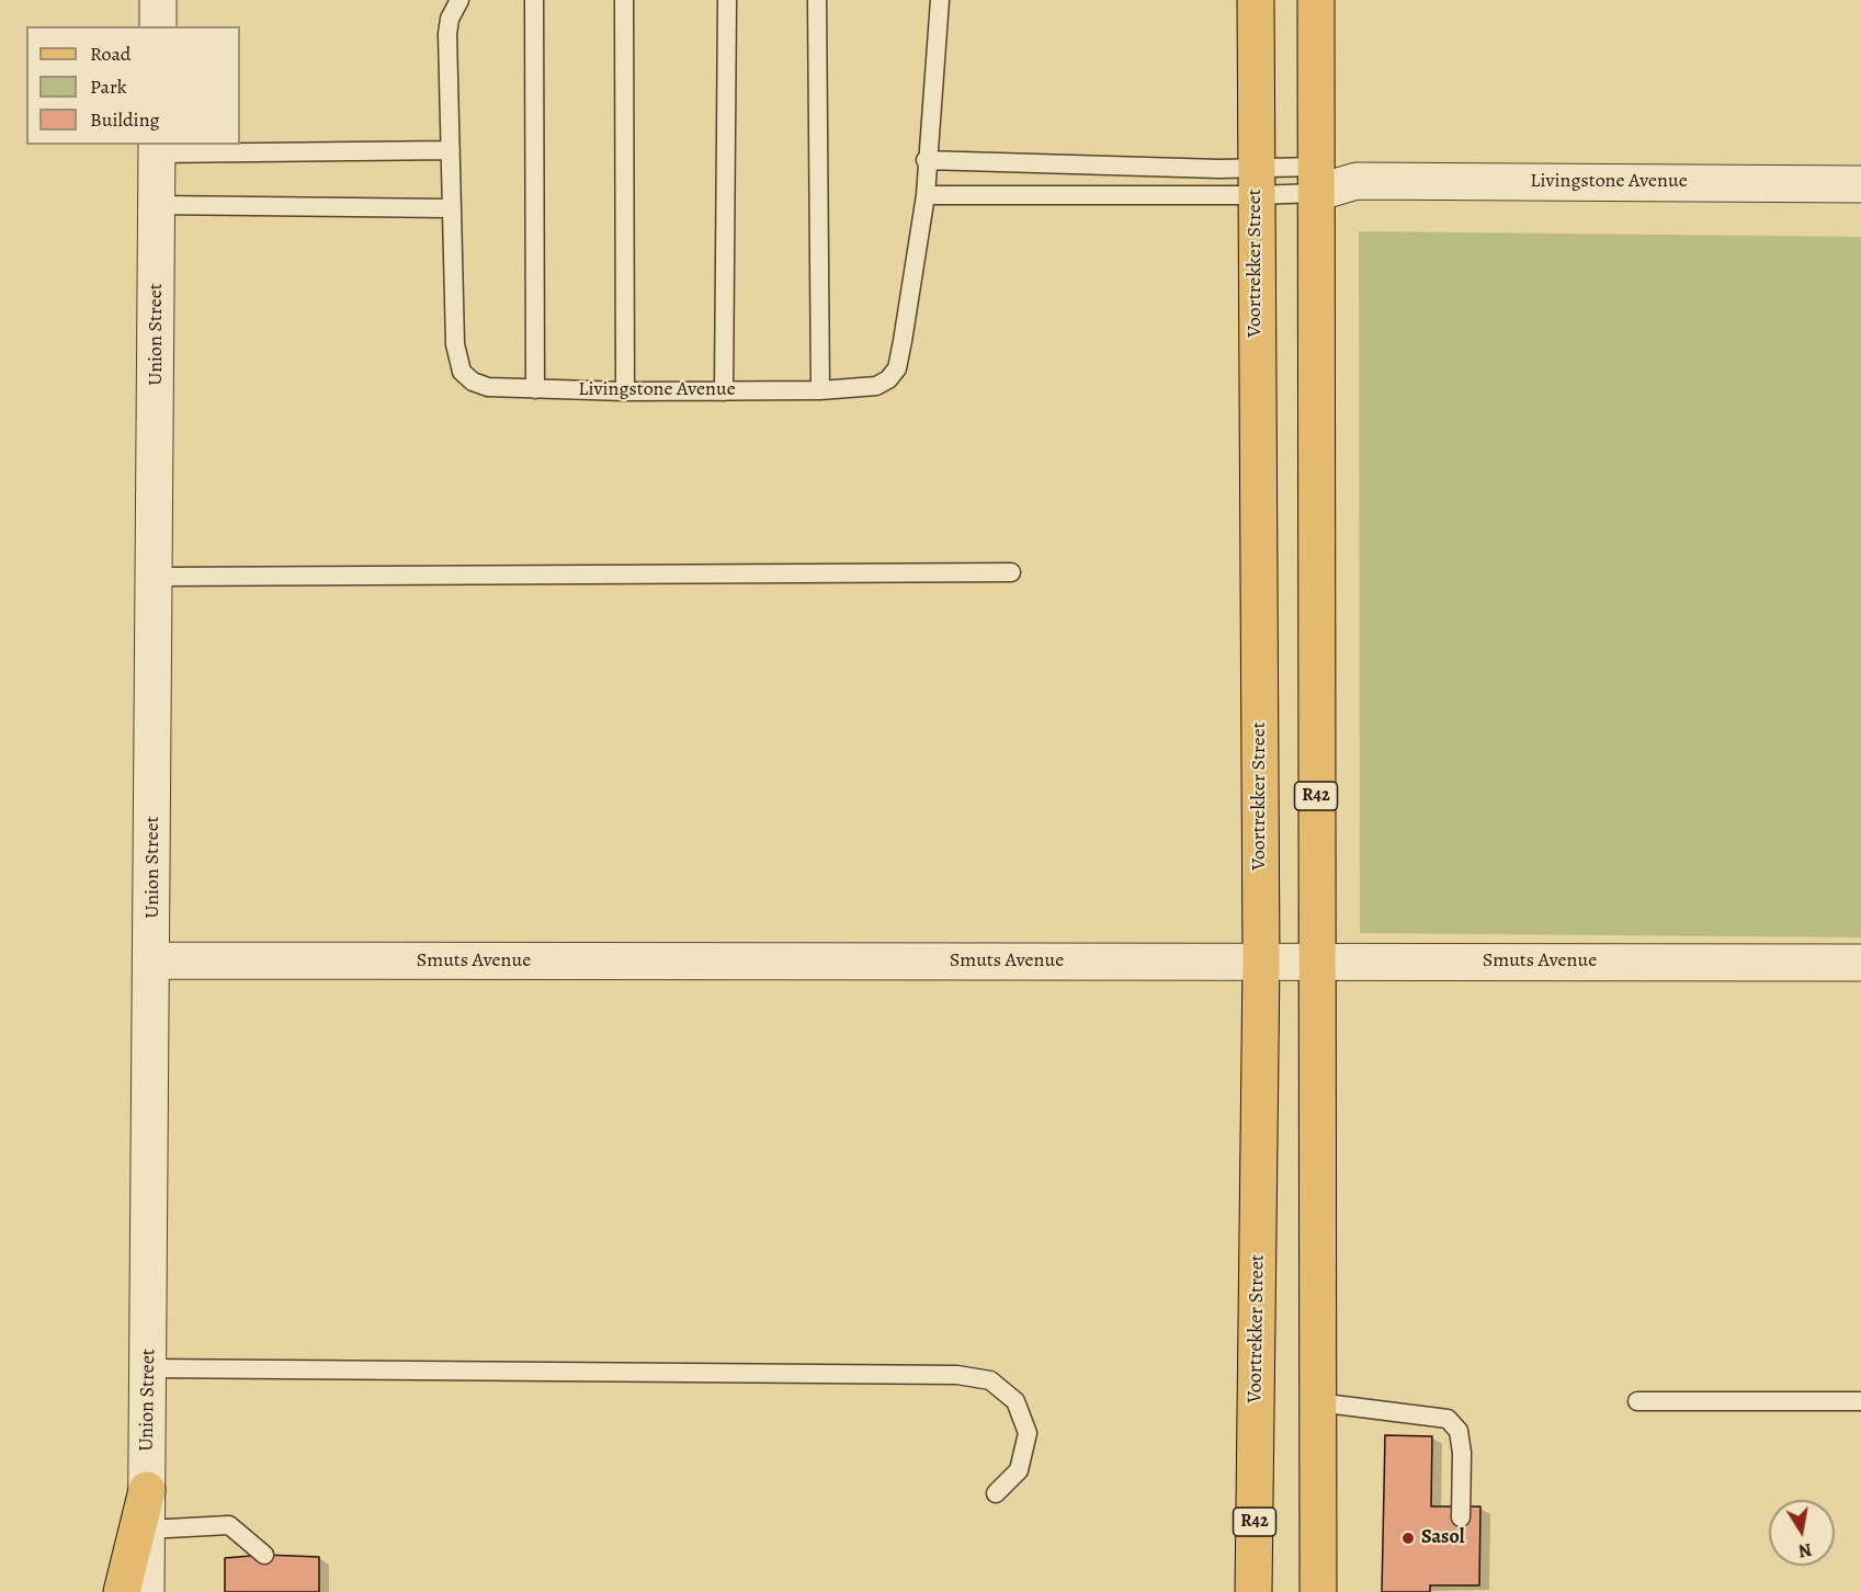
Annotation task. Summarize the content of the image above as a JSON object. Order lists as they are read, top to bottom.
{
  "streets": {
    "main road": ["Voortrekker Street", "R42"],
    "street": ["Livingstone Avenue", "Union Street", "Smuts Avenue"]
  },
  "crossings": [
    ["Livingstone Avenue", "Voortrekker Street"],
    ["Livingstone Avenue", "R42"],
    ["Voortrekker Street", "Smuts Avenue"],
    ["Union Street", "Smuts Avenue"],
    ["R42", "Smuts Avenue"]
  ],
  "places": ["Sasol"],
  "legend": ["Road", "Park", "Building"],
  "north": "bottom"
}
